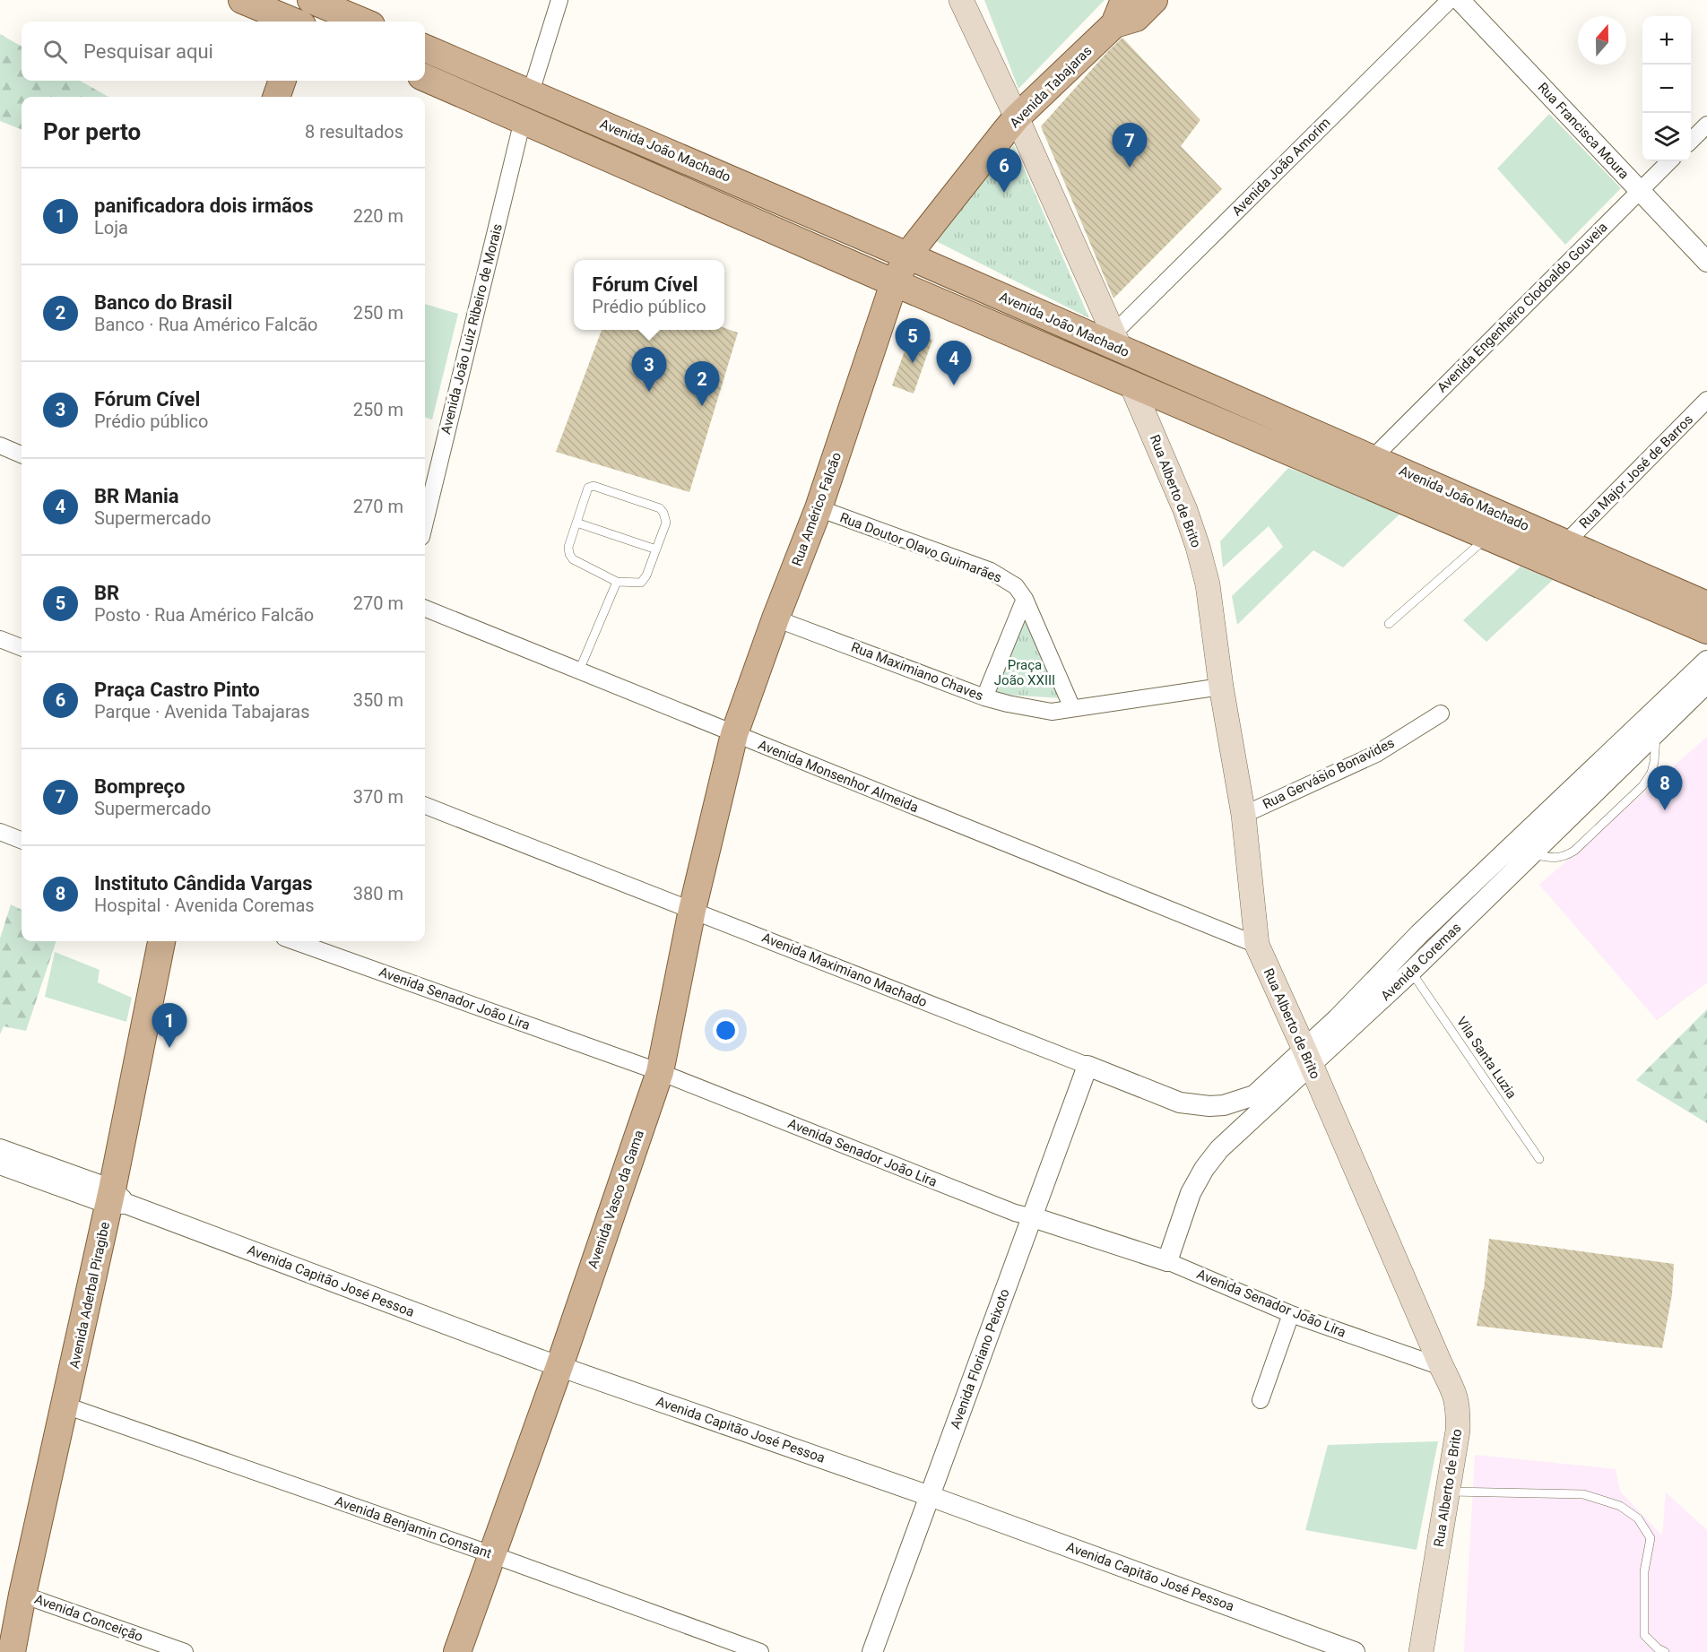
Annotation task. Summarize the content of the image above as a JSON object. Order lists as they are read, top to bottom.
{
  "streets": {
    "main road": [
      "Avenida Tabajaras",
      "Avenida João Machado",
      "Rua Alberto de Brito",
      "Rua Américo Falcão",
      "Avenida Vasco da Gama",
      "Avenida Aderbal Piragibe"
    ],
    "street": [
      "Rua Francisca Moura",
      "Avenida João Amorim",
      "Avenida Engenheiro Clodoaldo Gouveia",
      "Avenida João Luiz Ribeiro de Morais",
      "Rua Major José de Barros",
      "Rua Doutor Olavo Guimarães",
      "Rua Maximiano Chaves",
      "Rua Gervásio Bonavides",
      "Avenida Monsenhor Almeida",
      "Avenida Coremas",
      "Avenida Maximiano Machado",
      "Avenida Senador João Lira",
      "Avenida Capitão José Pessoa",
      "Avenida Floriano Peixoto",
      "Avenida Benjamin Constant",
      "Avenida Conceição"
    ],
    "lane": ["Vila Santa Luzia"]
  },
  "crossings": [
    ["Avenida Tabajaras", "Avenida João Machado"],
    ["Avenida Tabajaras", "Rua Américo Falcão"],
    ["Rua Francisca Moura", "Avenida Engenheiro Clodoaldo Gouveia"],
    ["Avenida João Machado", "Avenida João Amorim"],
    ["Avenida João Machado", "Avenida Engenheiro Clodoaldo Gouveia"],
    ["Avenida João Machado", "Avenida João Luiz Ribeiro de Morais"],
    ["Avenida João Machado", "Rua Major José de Barros"],
    ["Avenida João Machado", "Rua Alberto de Brito"],
    ["Avenida João Machado", "Rua Américo Falcão"],
    ["Rua Alberto de Brito", "Rua Maximiano Chaves"],
    ["Rua Alberto de Brito", "Rua Gervásio Bonavides"],
    ["Rua Alberto de Brito", "Avenida Monsenhor Almeida"],
    ["Rua Alberto de Brito", "Avenida Coremas"],
    ["Rua Alberto de Brito", "Avenida Senador João Lira"],
    ["Rua Américo Falcão", "Rua Doutor Olavo Guimarães"],
    ["Rua Américo Falcão", "Rua Maximiano Chaves"],
    ["Rua Américo Falcão", "Avenida Monsenhor Almeida"],
    ["Rua Américo Falcão", "Avenida Vasco da Gama"],
    ["Rua Doutor Olavo Guimarães", "Rua Maximiano Chaves"],
    ["Avenida Monsenhor Almeida", "Avenida Vasco da Gama"],
    ["Avenida Coremas", "Avenida Maximiano Machado"],
    ["Avenida Coremas", "Avenida Senador João Lira"],
    ["Avenida Coremas", "Vila Santa Luzia"],
    ["Avenida Maximiano Machado", "Avenida Vasco da Gama"],
    ["Avenida Maximiano Machado", "Avenida Floriano Peixoto"],
    ["Avenida Senador João Lira", "Avenida Vasco da Gama"],
    ["Avenida Senador João Lira", "Avenida Floriano Peixoto"],
    ["Avenida Vasco da Gama", "Avenida Capitão José Pessoa"],
    ["Avenida Vasco da Gama", "Avenida Benjamin Constant"],
    ["Avenida Capitão José Pessoa", "Avenida Aderbal Piragibe"],
    ["Avenida Capitão José Pessoa", "Avenida Floriano Peixoto"],
    ["Avenida Aderbal Piragibe", "Avenida Benjamin Constant"],
    ["Avenida Aderbal Piragibe", "Avenida Conceição"]
  ],
  "parks": ["Praça João XXIII"],
  "north": "top",
  "page": {
    "map_buttons": ["+", "−"],
    "search": "Pesquisar aqui",
    "heading": ["Por perto", "8 resultados"],
    "pins": [
      "7",
      "6",
      "5",
      "4",
      "3",
      "2",
      "8",
      "1"
    ],
    "list": [
      {
        "mark": "1",
        "name": "panificadora dois irmãos",
        "note": "Loja",
        "value": "220 m"
      },
      {
        "mark": "2",
        "name": "Banco do Brasil",
        "note": "Banco · Rua Américo Falcão",
        "value": "250 m"
      },
      {
        "mark": "3",
        "name": "Fórum Cível",
        "note": "Prédio público",
        "value": "250 m"
      },
      {
        "mark": "4",
        "name": "BR Mania",
        "note": "Supermercado",
        "value": "270 m"
      },
      {
        "mark": "5",
        "name": "BR",
        "note": "Posto · Rua Américo Falcão",
        "value": "270 m"
      },
      {
        "mark": "6",
        "name": "Praça Castro Pinto",
        "note": "Parque · Avenida Tabajaras",
        "value": "350 m"
      },
      {
        "mark": "7",
        "name": "Bompreço",
        "note": "Supermercado",
        "value": "370 m"
      },
      {
        "mark": "8",
        "name": "Instituto Cândida Vargas",
        "note": "Hospital · Avenida Coremas",
        "value": "380 m"
      }
    ],
    "popup": ["Fórum Cível", "Prédio público"]
  }
}
